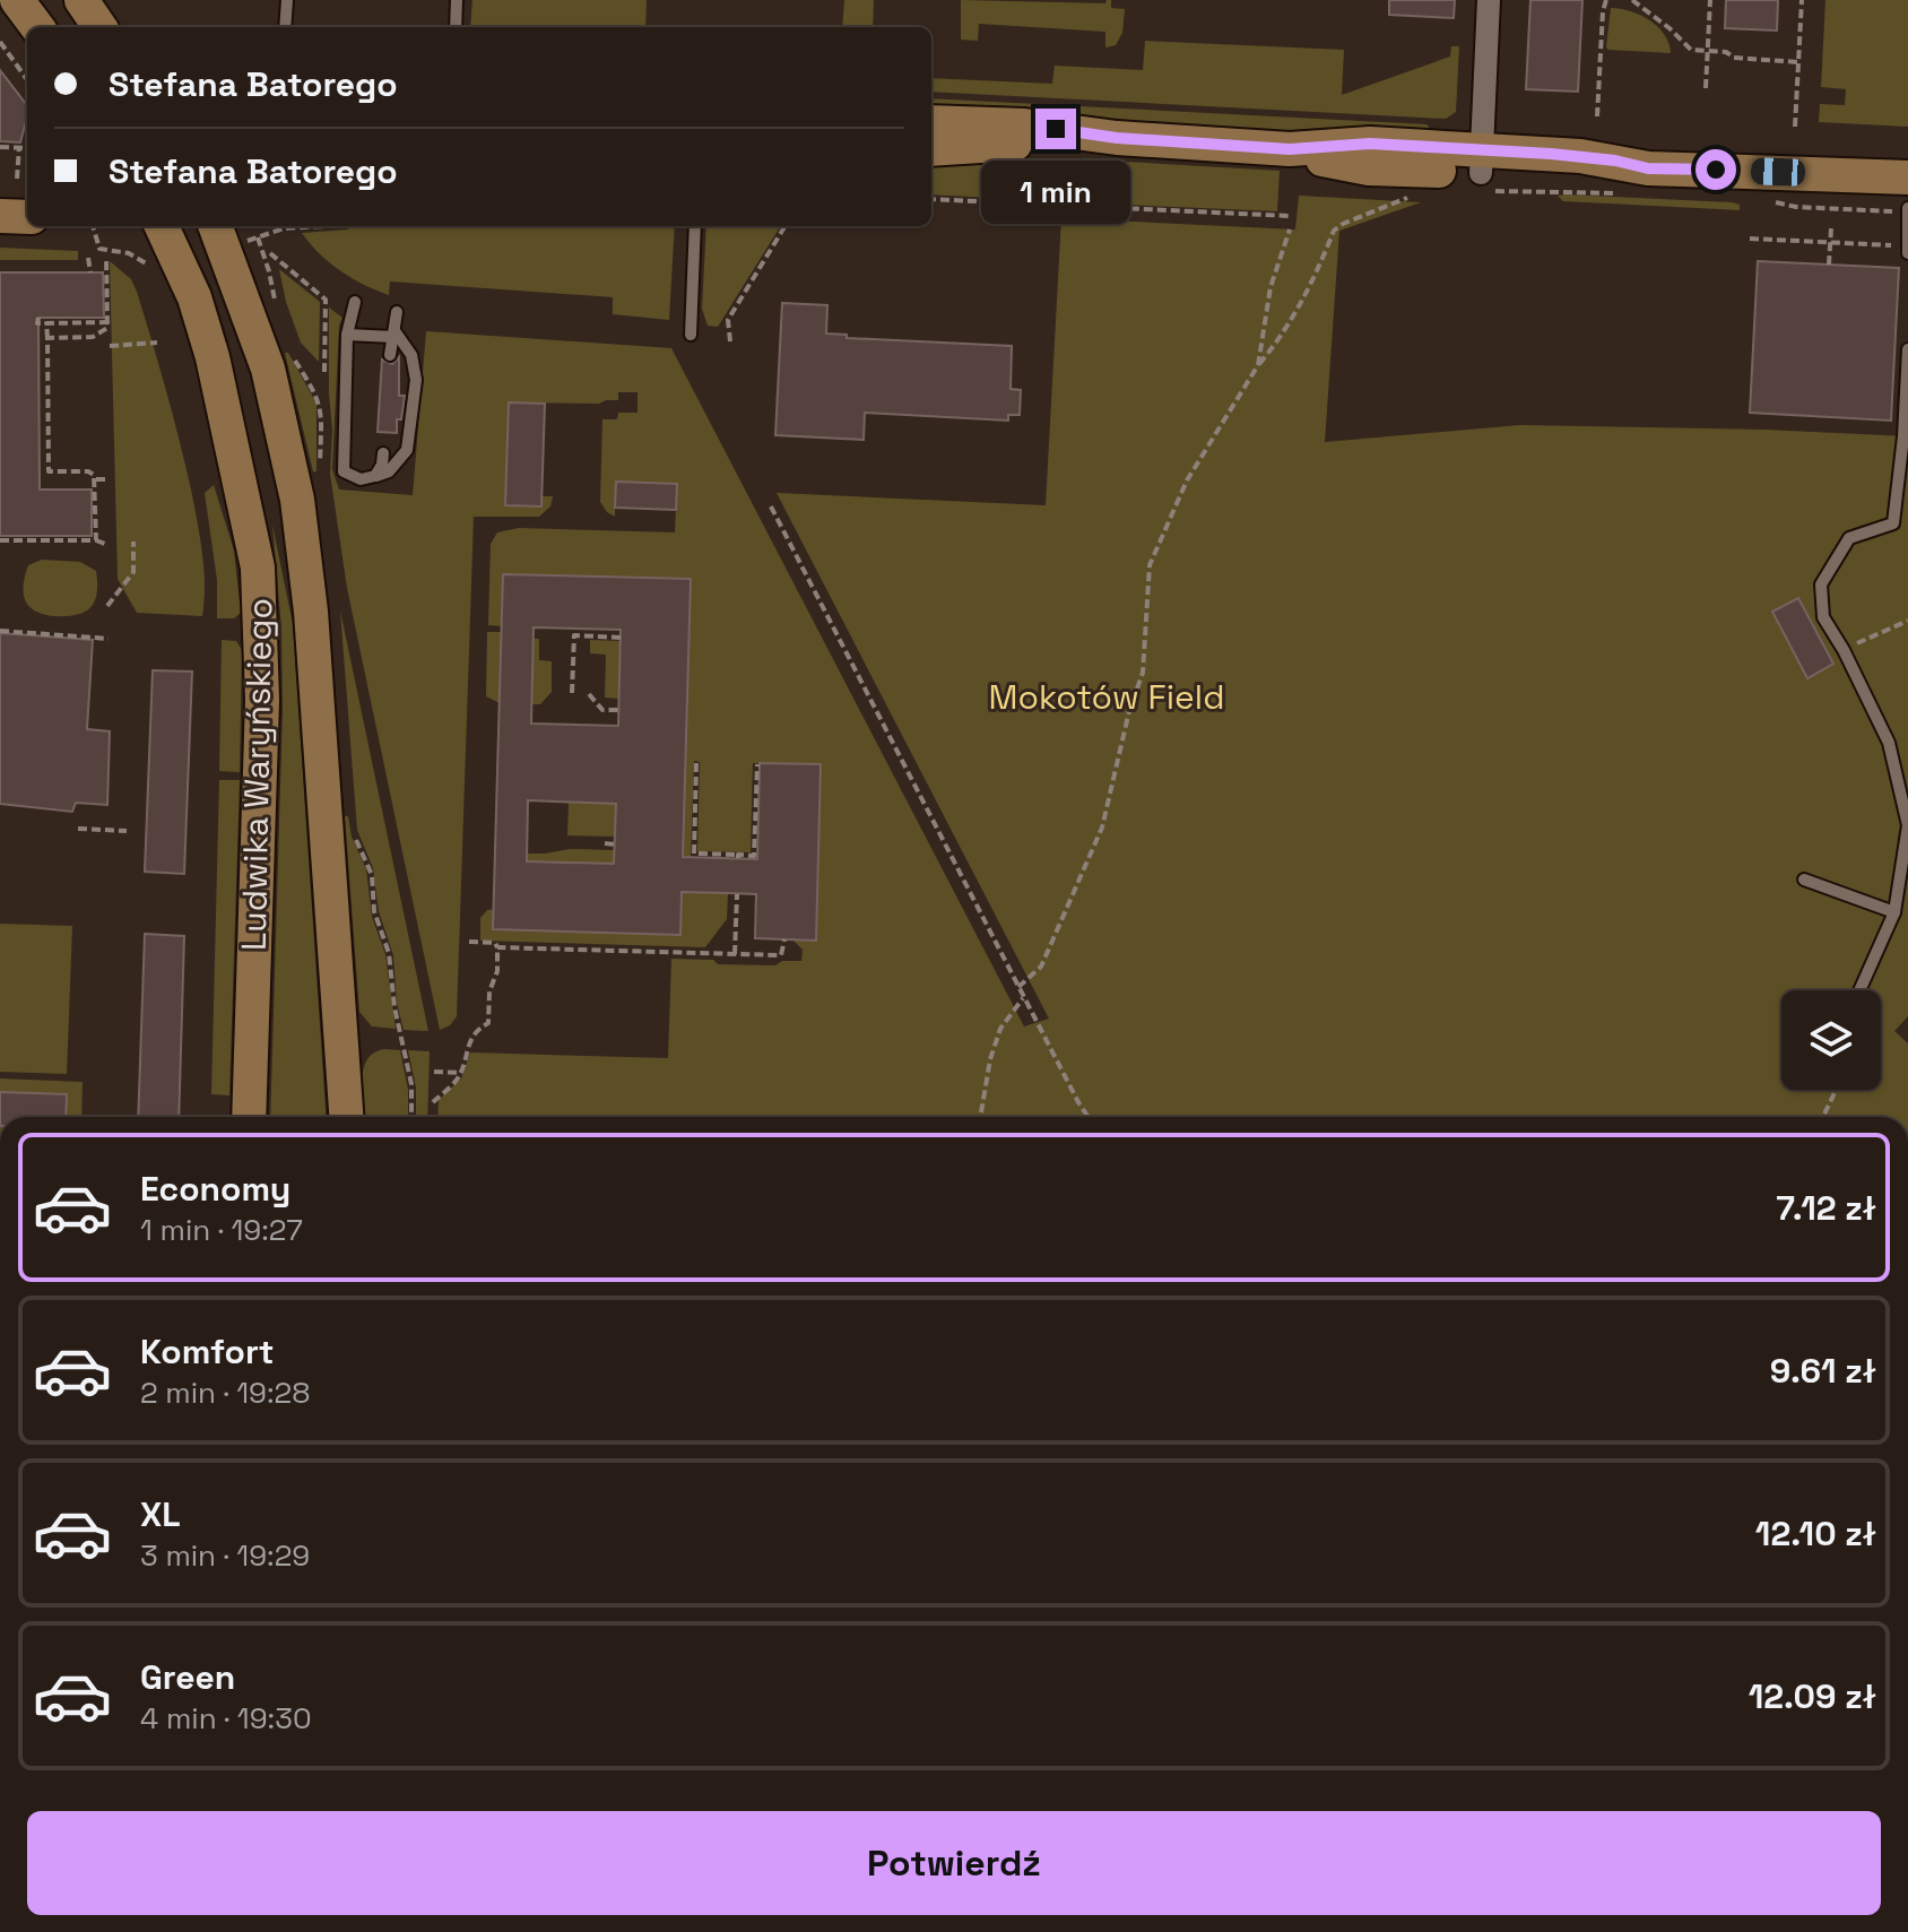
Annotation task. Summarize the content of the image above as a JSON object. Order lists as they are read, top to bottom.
{
  "streets": {
    "main road": ["Ludwika Waryńskiego"]
  },
  "parks": ["Mokotów Field"],
  "page": {
    "banner": ["Stefana Batorego", "Stefana Batorego"],
    "bubble": "1 min",
    "list": [
      {
        "name": "Economy",
        "note": "1 min · 19:27",
        "value": "7.12 zł"
      },
      {
        "name": "Komfort",
        "note": "2 min · 19:28",
        "value": "9.61 zł"
      },
      {
        "name": "XL",
        "note": "3 min · 19:29",
        "value": "12.10 zł"
      },
      {
        "name": "Green",
        "note": "4 min · 19:30",
        "value": "12.09 zł"
      }
    ],
    "buttons": "Potwierdź"
  }
}
